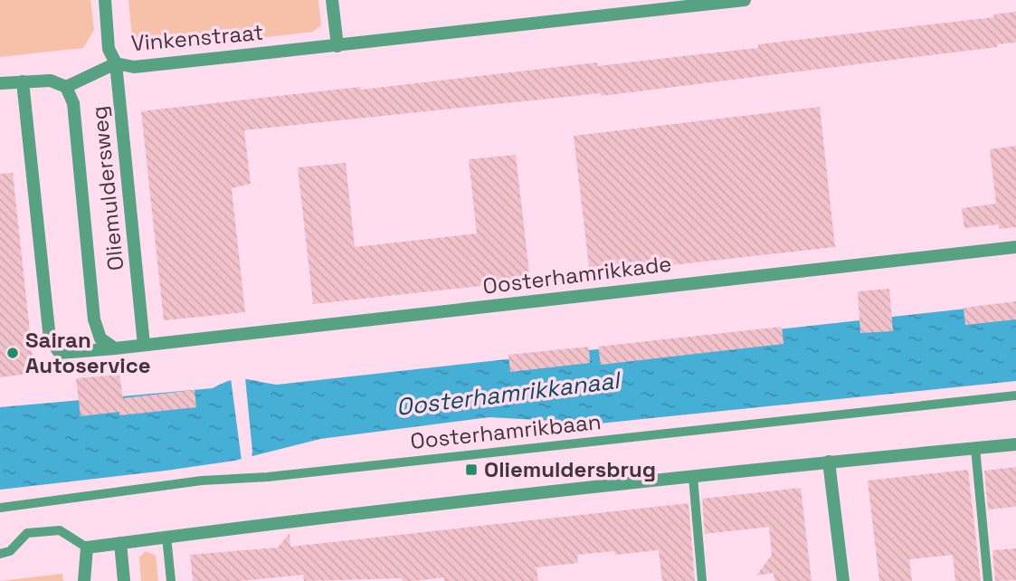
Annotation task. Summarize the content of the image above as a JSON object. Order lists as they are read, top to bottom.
{
  "streets": {
    "street": ["Vinkenstraat", "Oliemuldersweg", "Oosterhamrikkade"],
    "lane": ["Oosterhamrikbaan"]
  },
  "crossings": [
    ["Vinkenstraat", "Oliemuldersweg"],
    ["Oliemuldersweg", "Oosterhamrikkade"]
  ],
  "water": ["Oosterhamrikkanaal"],
  "places": {
    "other": ["Sairan Autoservice"],
    "transit": ["Oliemuldersbrug"]
  }
}
